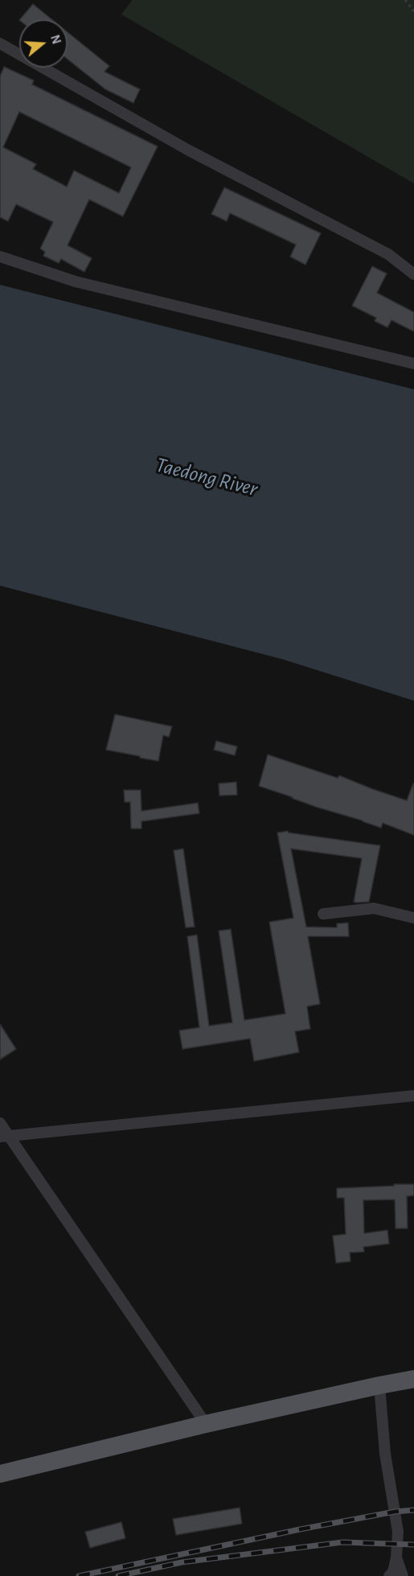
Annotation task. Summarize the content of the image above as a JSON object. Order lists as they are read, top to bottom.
{
  "water": ["Taedong River"],
  "north": "right"
}
